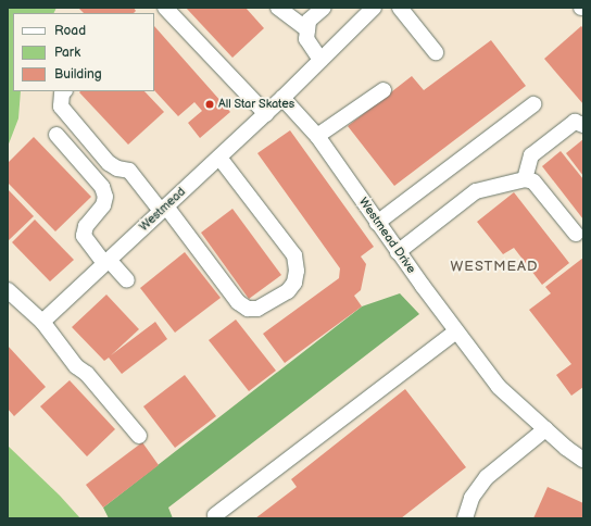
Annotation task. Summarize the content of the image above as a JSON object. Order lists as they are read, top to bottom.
{
  "streets": {
    "street": ["Westmead", "Westmead Drive"]
  },
  "crossings": [
    ["Westmead", "Westmead Drive"]
  ],
  "districts": ["WESTMEAD"],
  "places": ["All Star Skates"],
  "legend": ["Road", "Park", "Building"]
}
